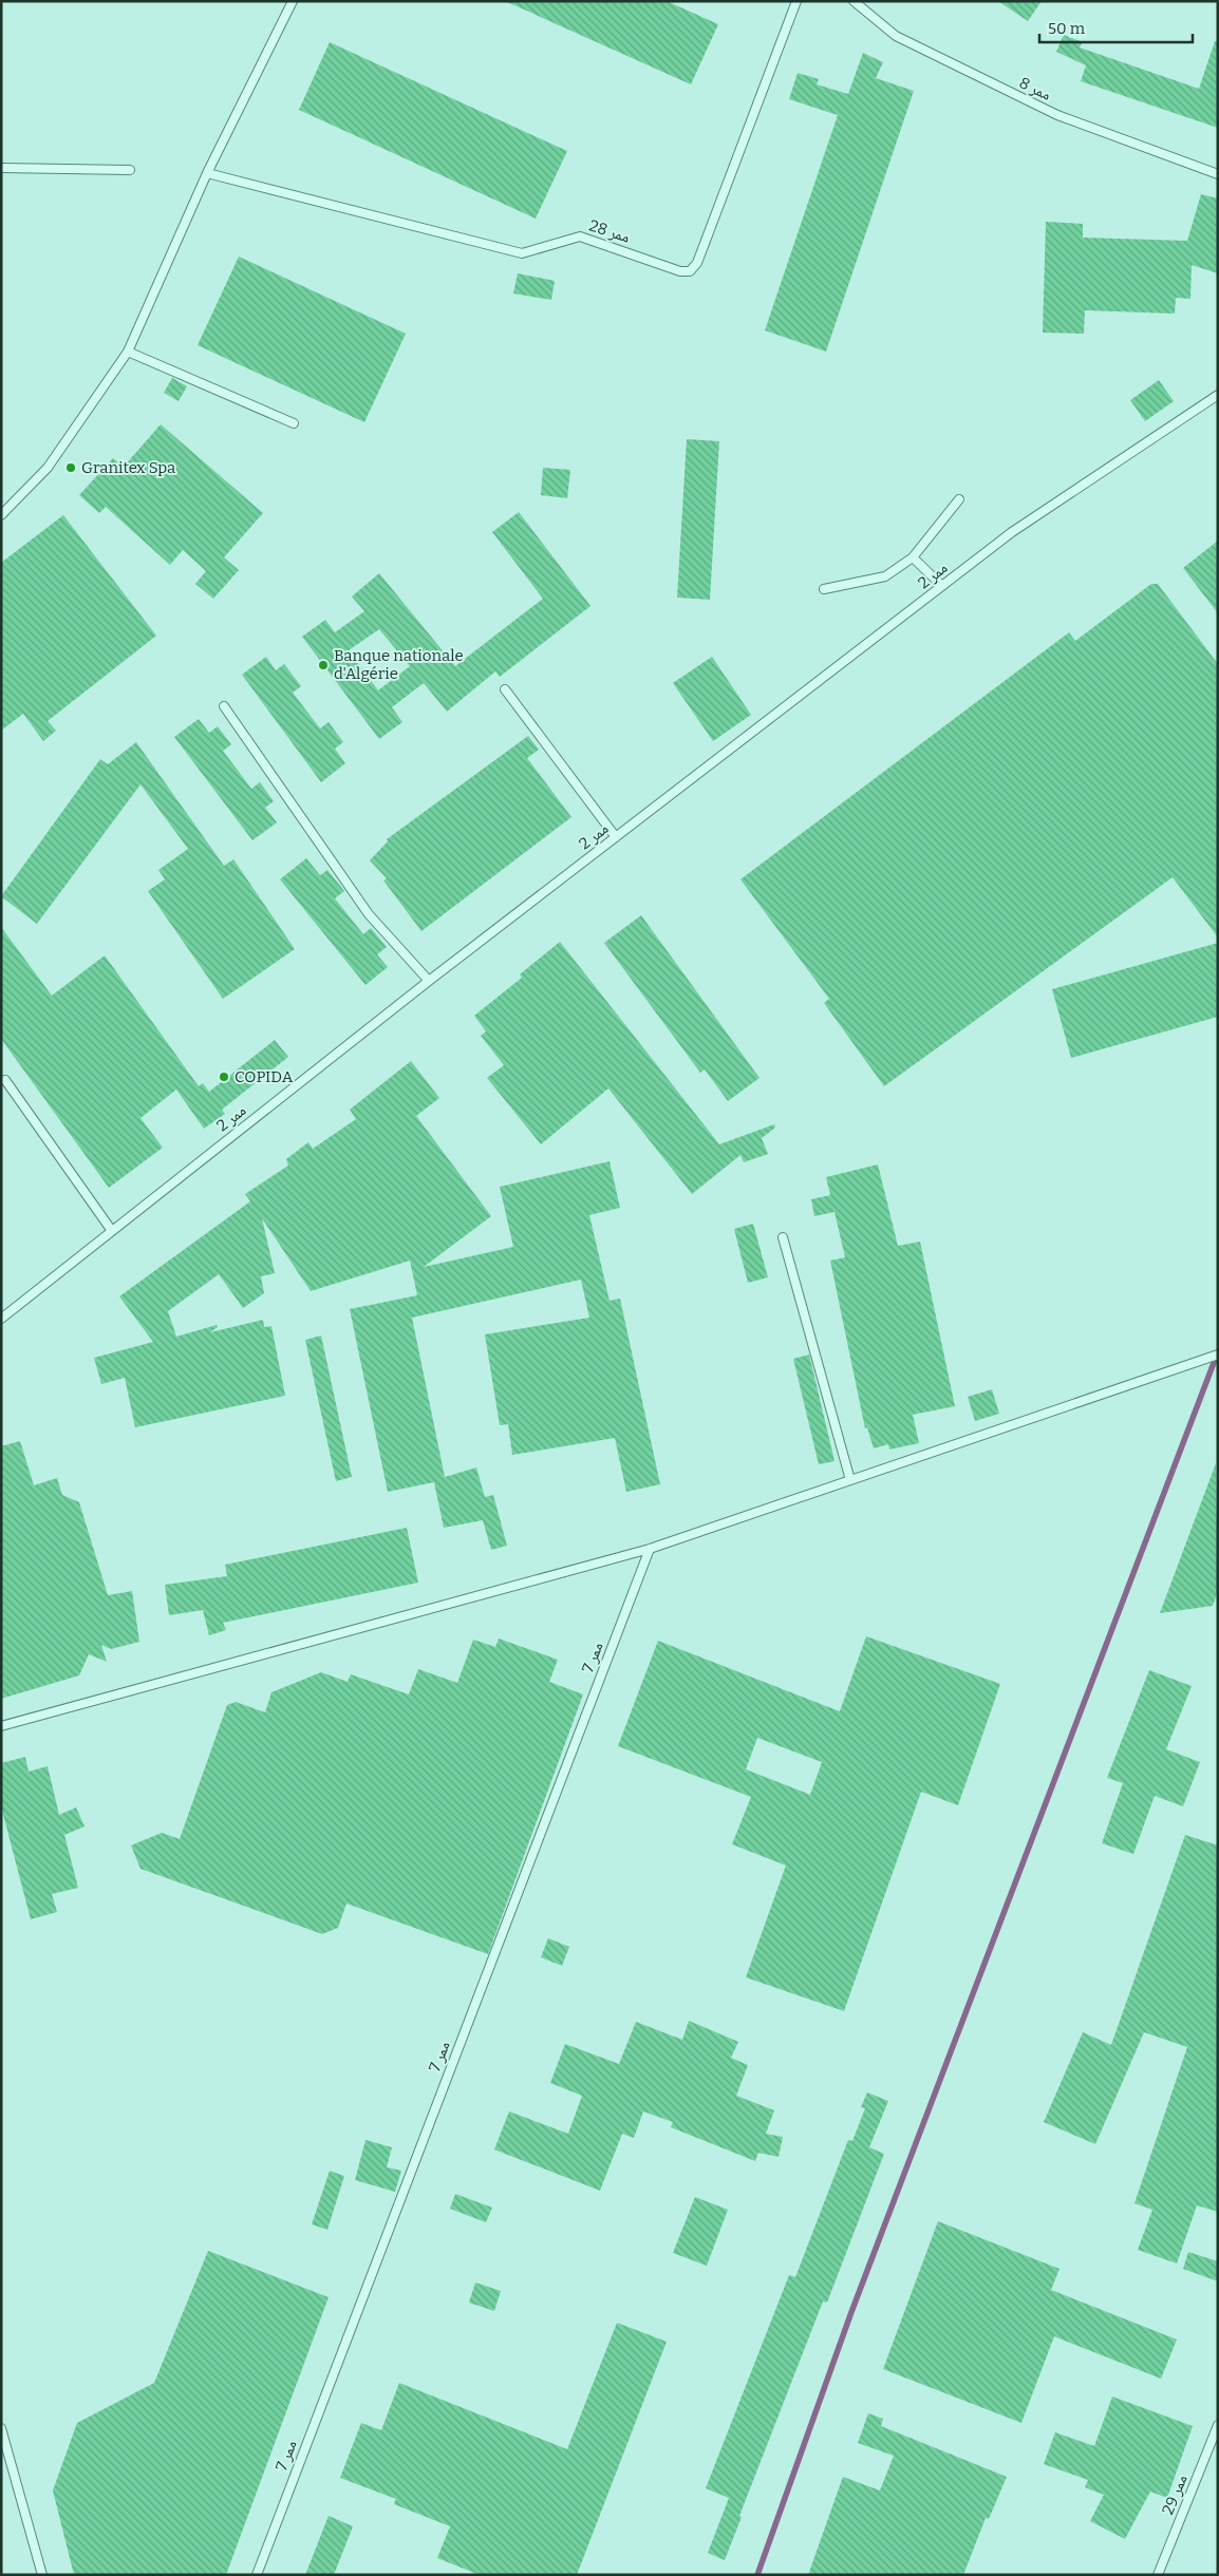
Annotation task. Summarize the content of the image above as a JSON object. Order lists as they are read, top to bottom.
{
  "streets": {
    "lane": [
      "ممر 8",
      "ممر 28",
      "ممر 2",
      "ممر 7",
      "ممر 29"
    ]
  },
  "places": ["Granitex Spa", "Banque nationale d'Algérie", "COPIDA"],
  "scale_bar": "50 m"
}
